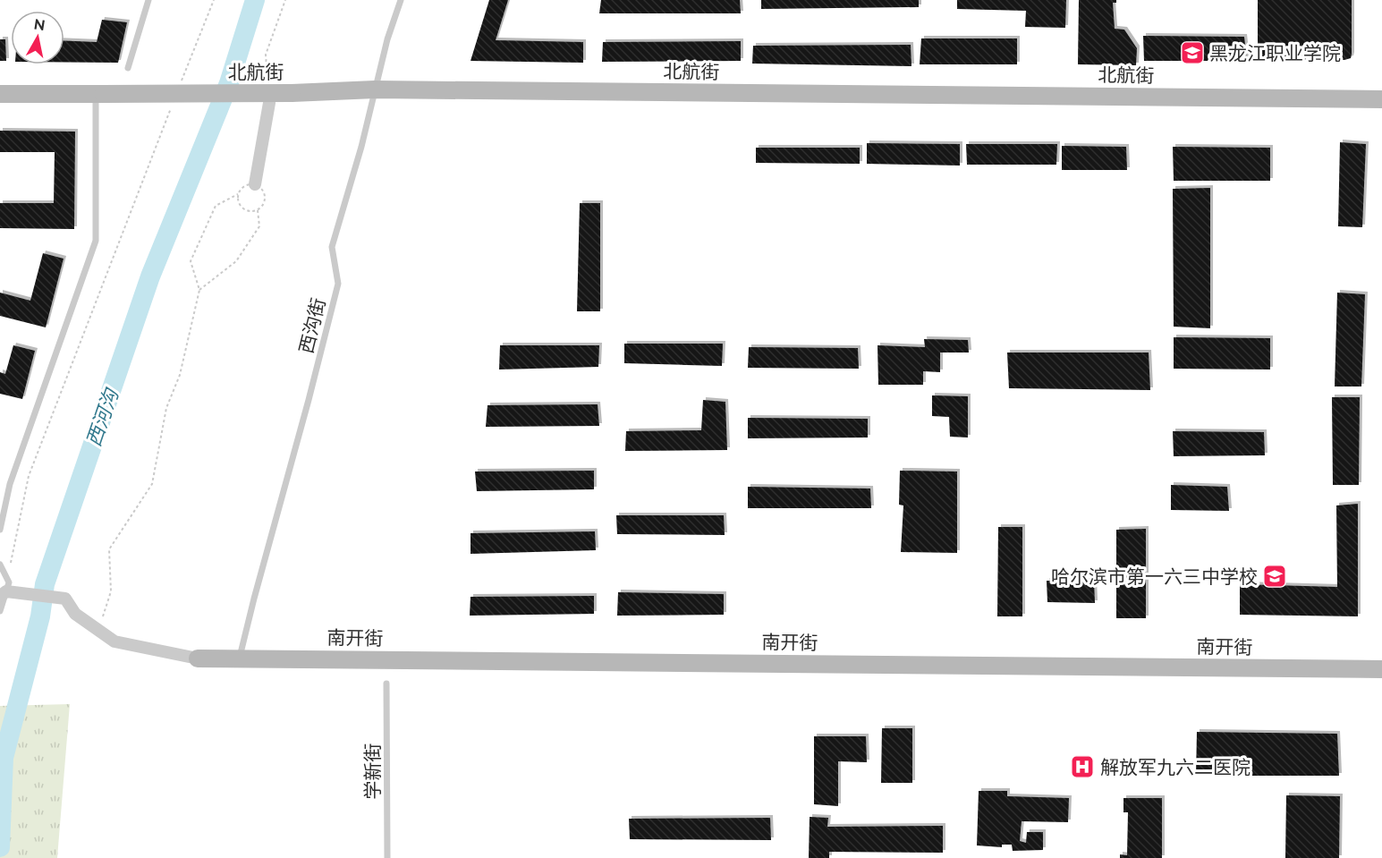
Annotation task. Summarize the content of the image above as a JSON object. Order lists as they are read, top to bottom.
{
  "streets": {
    "street": ["北航街", "南开街"],
    "lane": ["西沟街", "学新街"]
  },
  "crossings": [
    ["北航街", "西沟街"],
    ["西沟街", "南开街"]
  ],
  "water": ["西河沟"],
  "places": {
    "school or university": ["黑龙江职业学院", "哈尔滨市第一六三中学校"],
    "hospital": ["解放军九六二医院"]
  },
  "north": "top"
}
